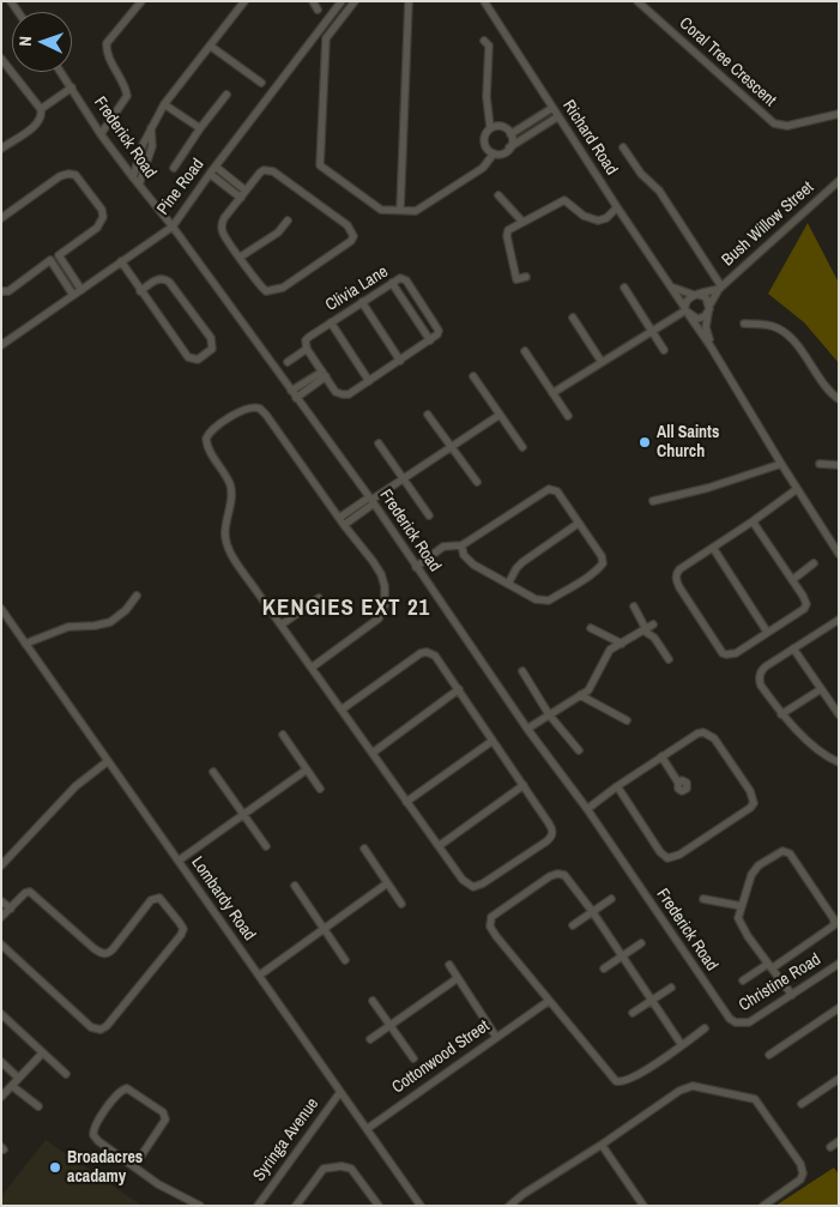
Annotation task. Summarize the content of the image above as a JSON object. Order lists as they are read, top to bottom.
{
  "streets": {
    "street": [
      "Coral Tree Crescent",
      "Frederick Road",
      "Richard Road",
      "Pine Road",
      "Bush Willow Street",
      "Clivia Lane",
      "Lombardy Road",
      "Christine Road",
      "Cottonwood Street",
      "Syringa Avenue"
    ]
  },
  "crossings": [
    ["Frederick Road", "Pine Road"],
    ["Frederick Road", "Christine Road"],
    ["Richard Road", "Bush Willow Street"],
    ["Lombardy Road", "Cottonwood Street"],
    ["Lombardy Road", "Syringa Avenue"]
  ],
  "districts": ["KENGIES EXT 21"],
  "places": ["All Saints Church", "Broadacres acadamy"],
  "north": "left"
}
